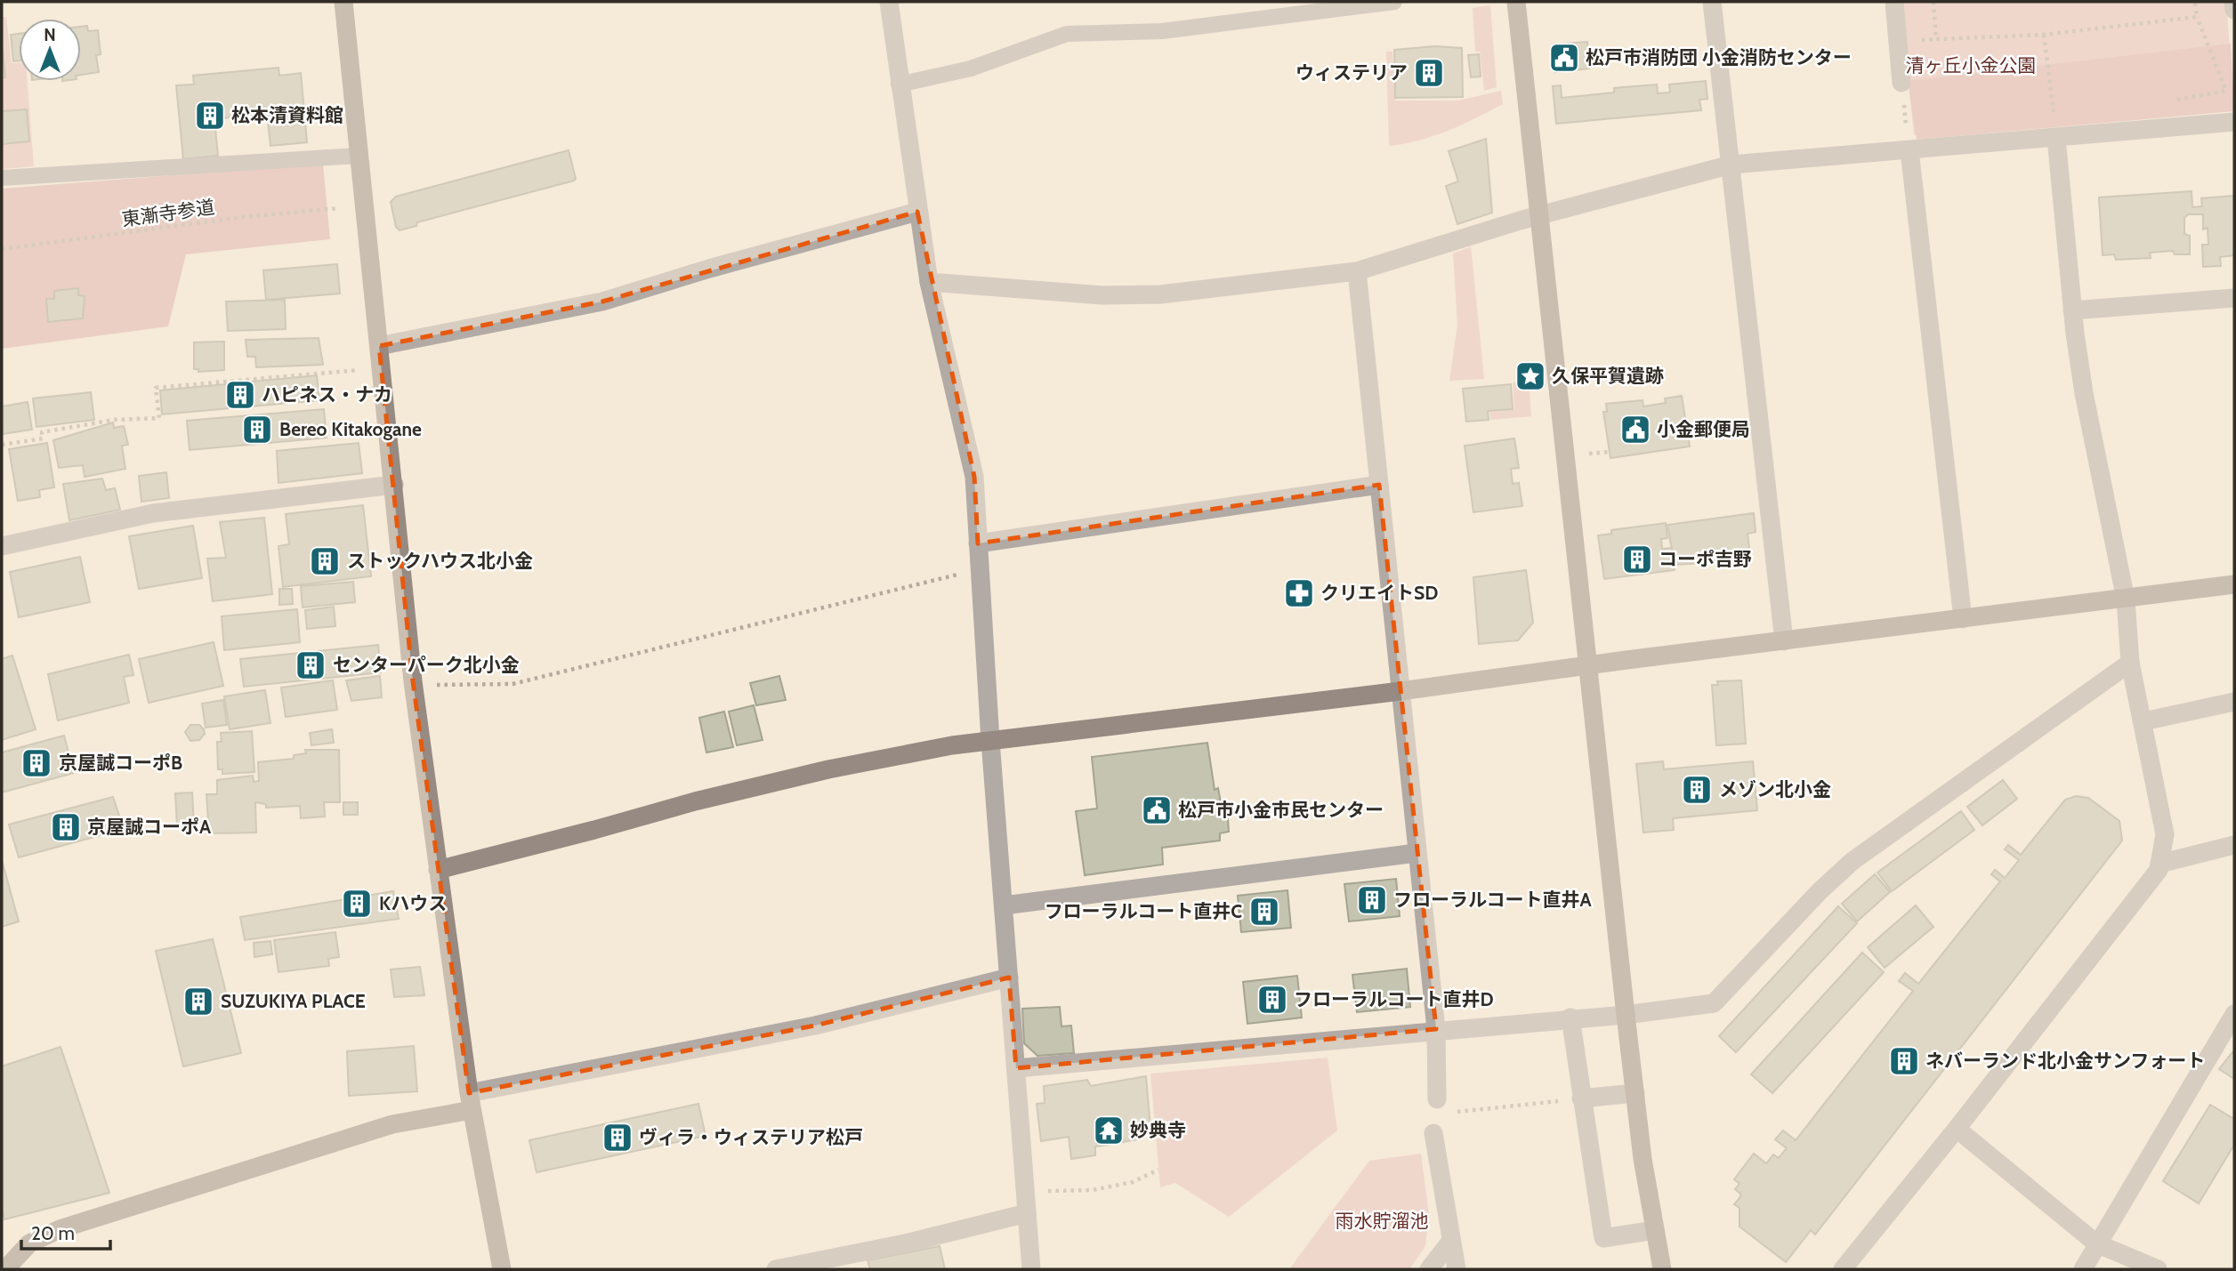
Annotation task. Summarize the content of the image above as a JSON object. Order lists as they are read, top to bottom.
{
  "streets": {
    "path": ["東漸寺参道"]
  },
  "parks": ["清ヶ丘小金公園", "雨水貯溜池"],
  "places": {
    "public building": ["松戸市消防団 小金消防センター", "小金郵便局", "松戸市小金市民センター"],
    "building": [
      "ウィステリア",
      "松本清資料館",
      "ハピネス・ナカ",
      "Bereo Kitakogane",
      "コーポ吉野",
      "ストックハウス北小金",
      "センターパーク北小金",
      "京屋誠コーポB",
      "メゾン北小金",
      "京屋誠コーポA",
      "フローラルコート直井A",
      "Kハウス",
      "フローラルコート直井C",
      "フローラルコート直井D",
      "SUZUKIYA PLACE",
      "ネバーランド北小金サンフォート",
      "ヴィラ・ウィステリア松戸"
    ],
    "place": ["久保平賀遺跡"],
    "pharmacy": ["クリエイトSD"],
    "temple": ["妙典寺"]
  },
  "scale_bar": "20 m",
  "north": "top"
}
